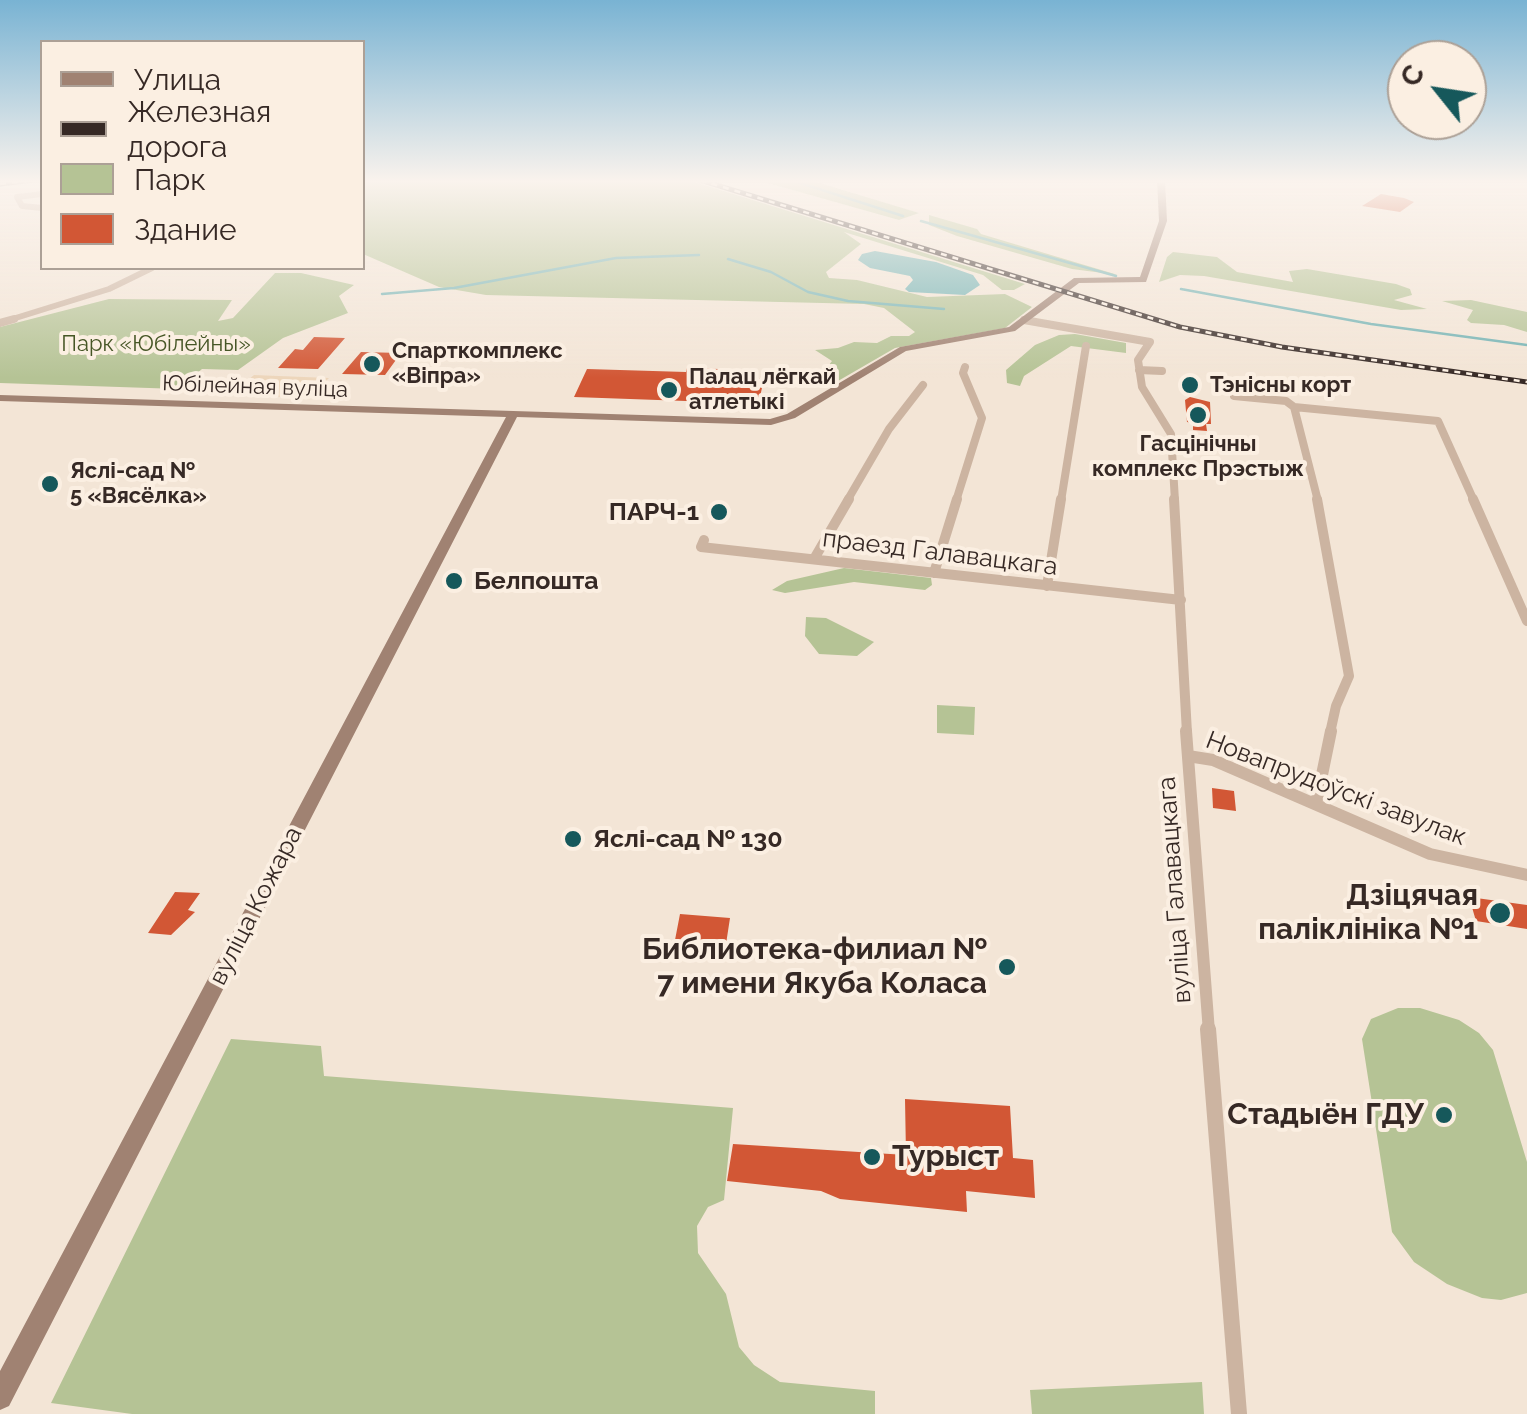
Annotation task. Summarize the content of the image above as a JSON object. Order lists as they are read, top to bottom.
{
  "streets": {
    "main road": ["Юбілейная вуліца", "вуліца Кожара"],
    "street": ["праезд Галавацкага", "Новапрудоўскі завулак", "вуліца Галавацкага"]
  },
  "crossings": [
    ["Юбілейная вуліца", "вуліца Галавацкага"],
    ["Юбілейная вуліца", "вуліца Кожара"],
    ["праезд Галавацкага", "вуліца Галавацкага"],
    ["Новапрудоўскі завулак", "вуліца Галавацкага"]
  ],
  "parks": ["Парк «Юбілейны»"],
  "places": [
    "Спарткомплекс «Віпра»",
    "Тэнісны корт",
    "Палац лёгкай атлетыкі",
    "Гасцінічны комплекс Прэстыж",
    "Яслі-сад № 5 «Вясёлка»",
    "ПАРЧ-1",
    "Белпошта",
    "Яслі-сад № 130",
    "Дзіцячая паліклініка №1",
    "Библиотека-филиал № 7 имени Якуба Коласа",
    "Стадыён ГДУ",
    "Турыст"
  ],
  "legend": [
    "Улица",
    "Железная дорога",
    "Парк",
    "Здание"
  ],
  "north": "top left"
}
